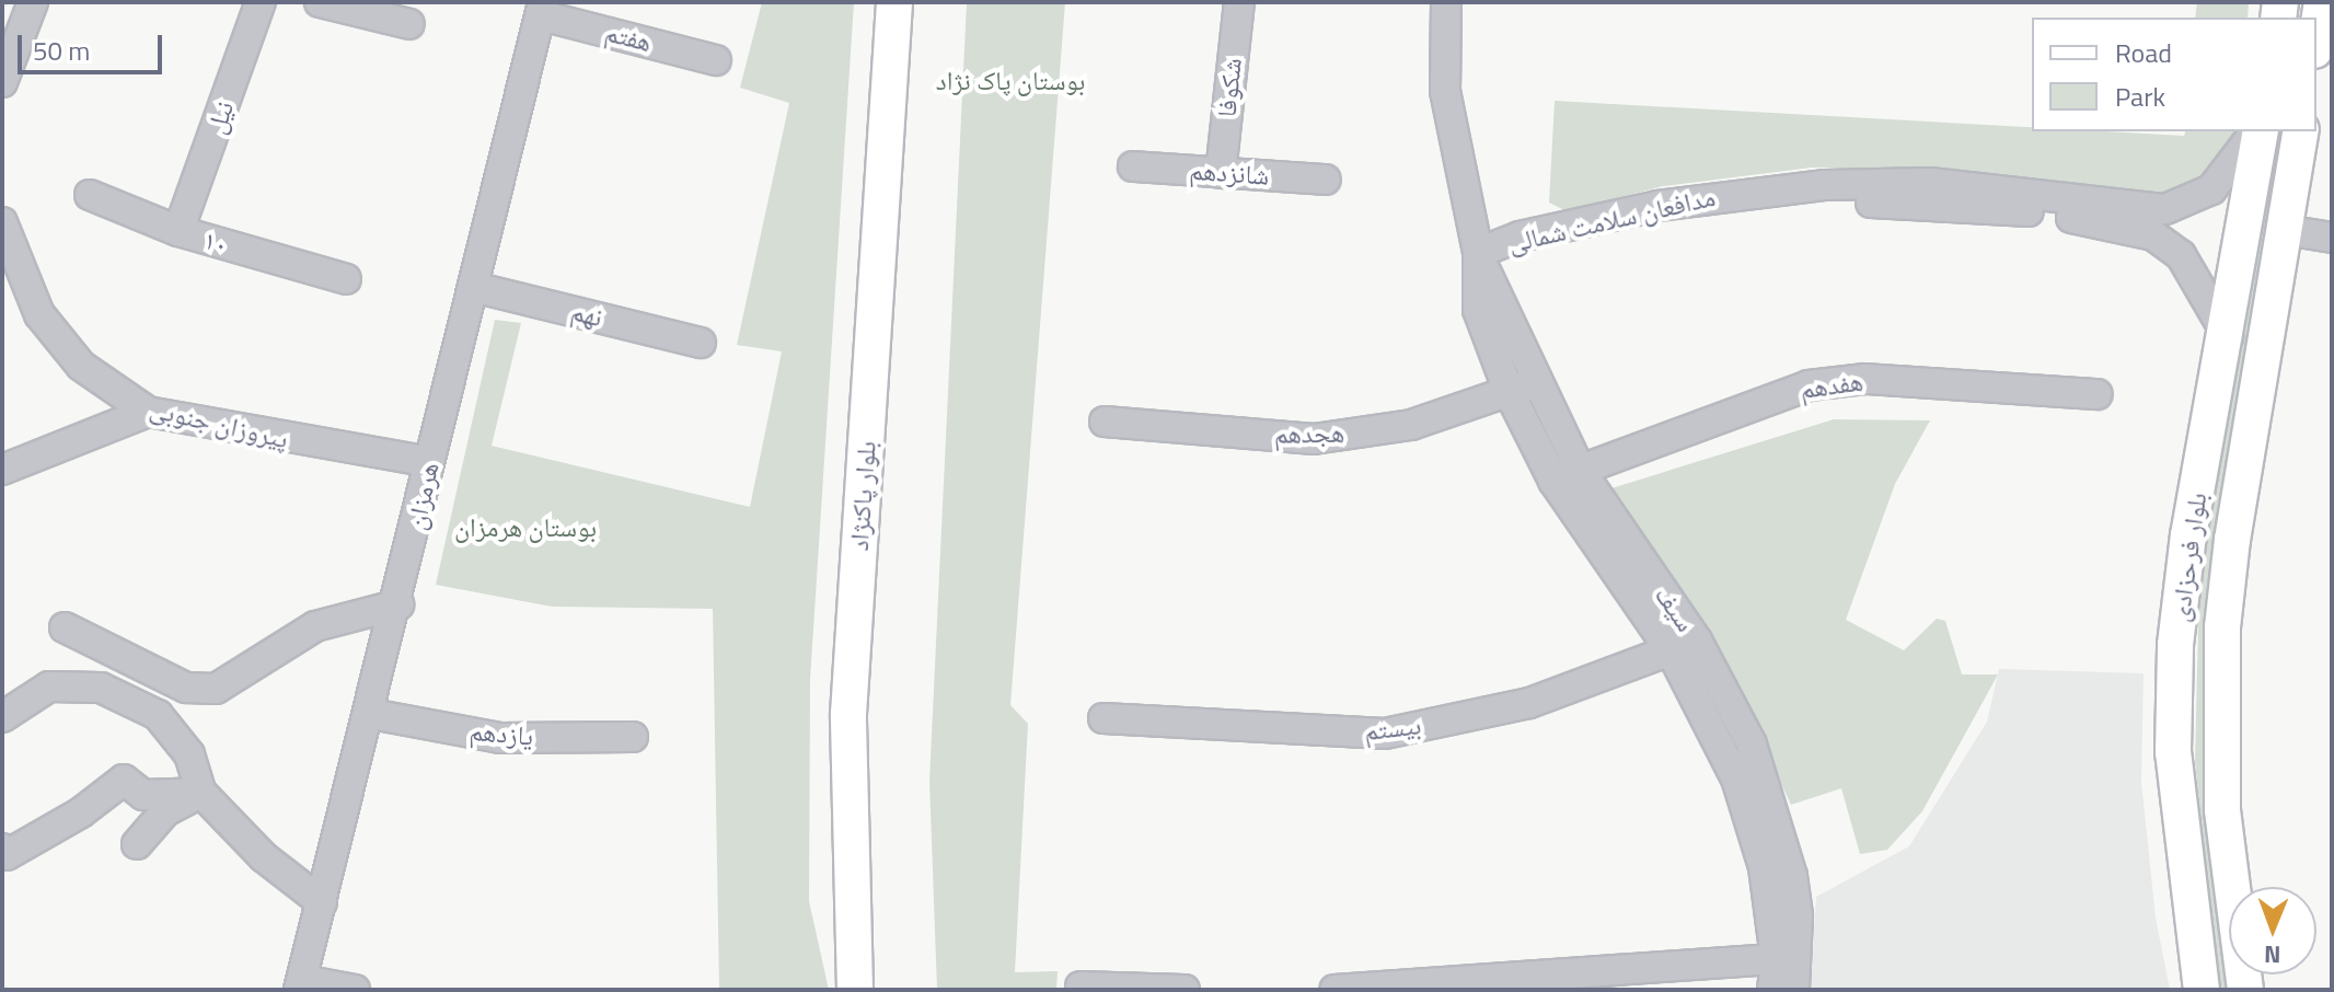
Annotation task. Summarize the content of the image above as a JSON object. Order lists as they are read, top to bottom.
{
  "streets": {
    "main road": ["بلوار پاکنژاد", "بلوار فرحزادی"],
    "street": [
      "هفتم",
      "شکوفا",
      "نیل",
      "شانزدهم",
      "مدافعان سلامت شمالی",
      "۱۰",
      "نهم",
      "هفدهم",
      "پیروزان جنوبی",
      "هجدهم",
      "هرمزان",
      "سیف",
      "بیستم",
      "یازدهم"
    ]
  },
  "crossings": [
    ["هفتم", "هرمزان"],
    ["شکوفا", "شانزدهم"],
    ["نیل", "۱۰"],
    ["مدافعان سلامت شمالی", "بلوار فرحزادی"],
    ["مدافعان سلامت شمالی", "سیف"],
    ["نهم", "هرمزان"],
    ["هفدهم", "سیف"],
    ["پیروزان جنوبی", "هرمزان"],
    ["هجدهم", "سیف"],
    ["هرمزان", "یازدهم"],
    ["سیف", "بیستم"]
  ],
  "parks": ["بوستان پاک نژاد", "بوستان هرمزان"],
  "legend": ["Road", "Park"],
  "scale_bar": "50 m",
  "north": "bottom"
}
